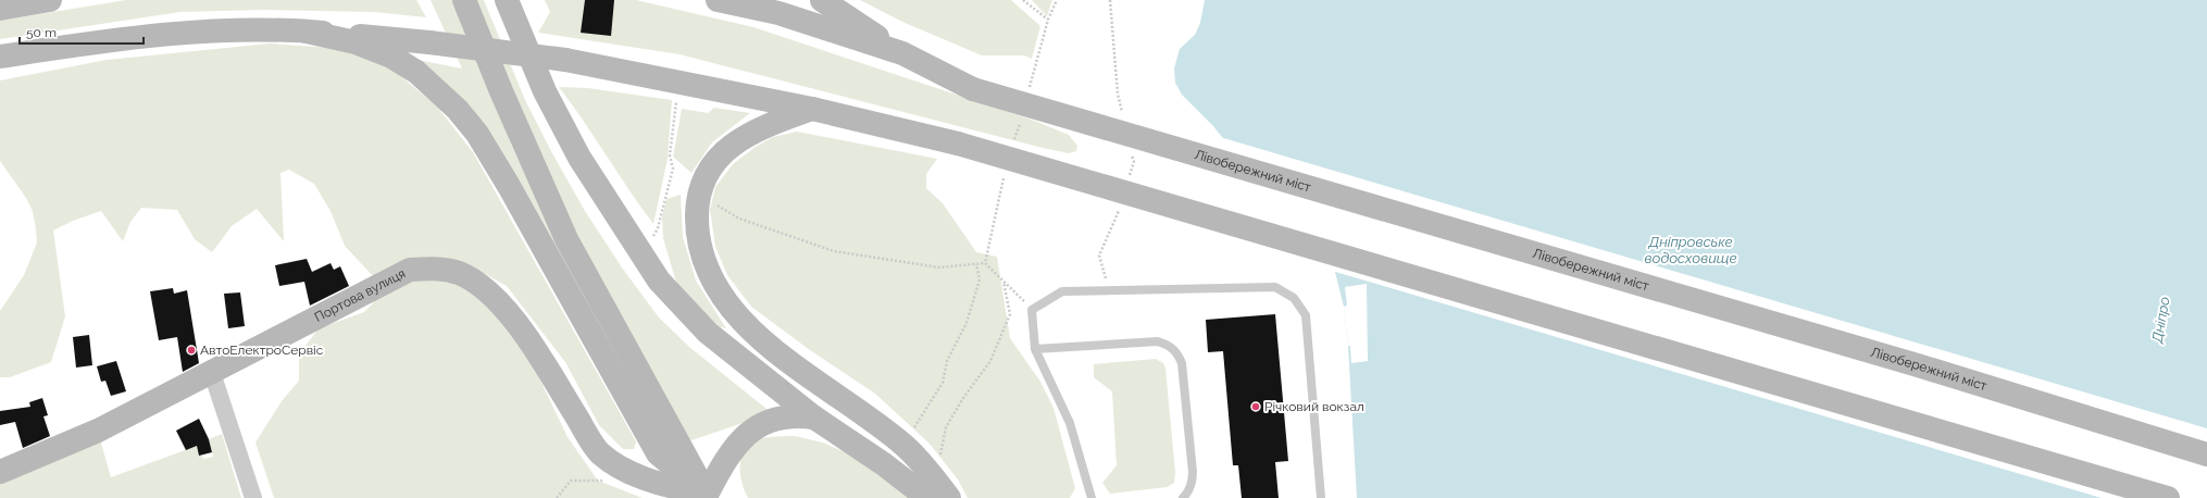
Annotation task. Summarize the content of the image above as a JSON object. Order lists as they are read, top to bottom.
{
  "streets": {
    "main road": ["Лівобережний міст", "Портова вулиця"]
  },
  "water": ["Дніпровське водосховище", "Дніпро"],
  "places": ["АвтоЕлектроСервіс", "Річковий вокзал"],
  "scale_bar": "50 m"
}
